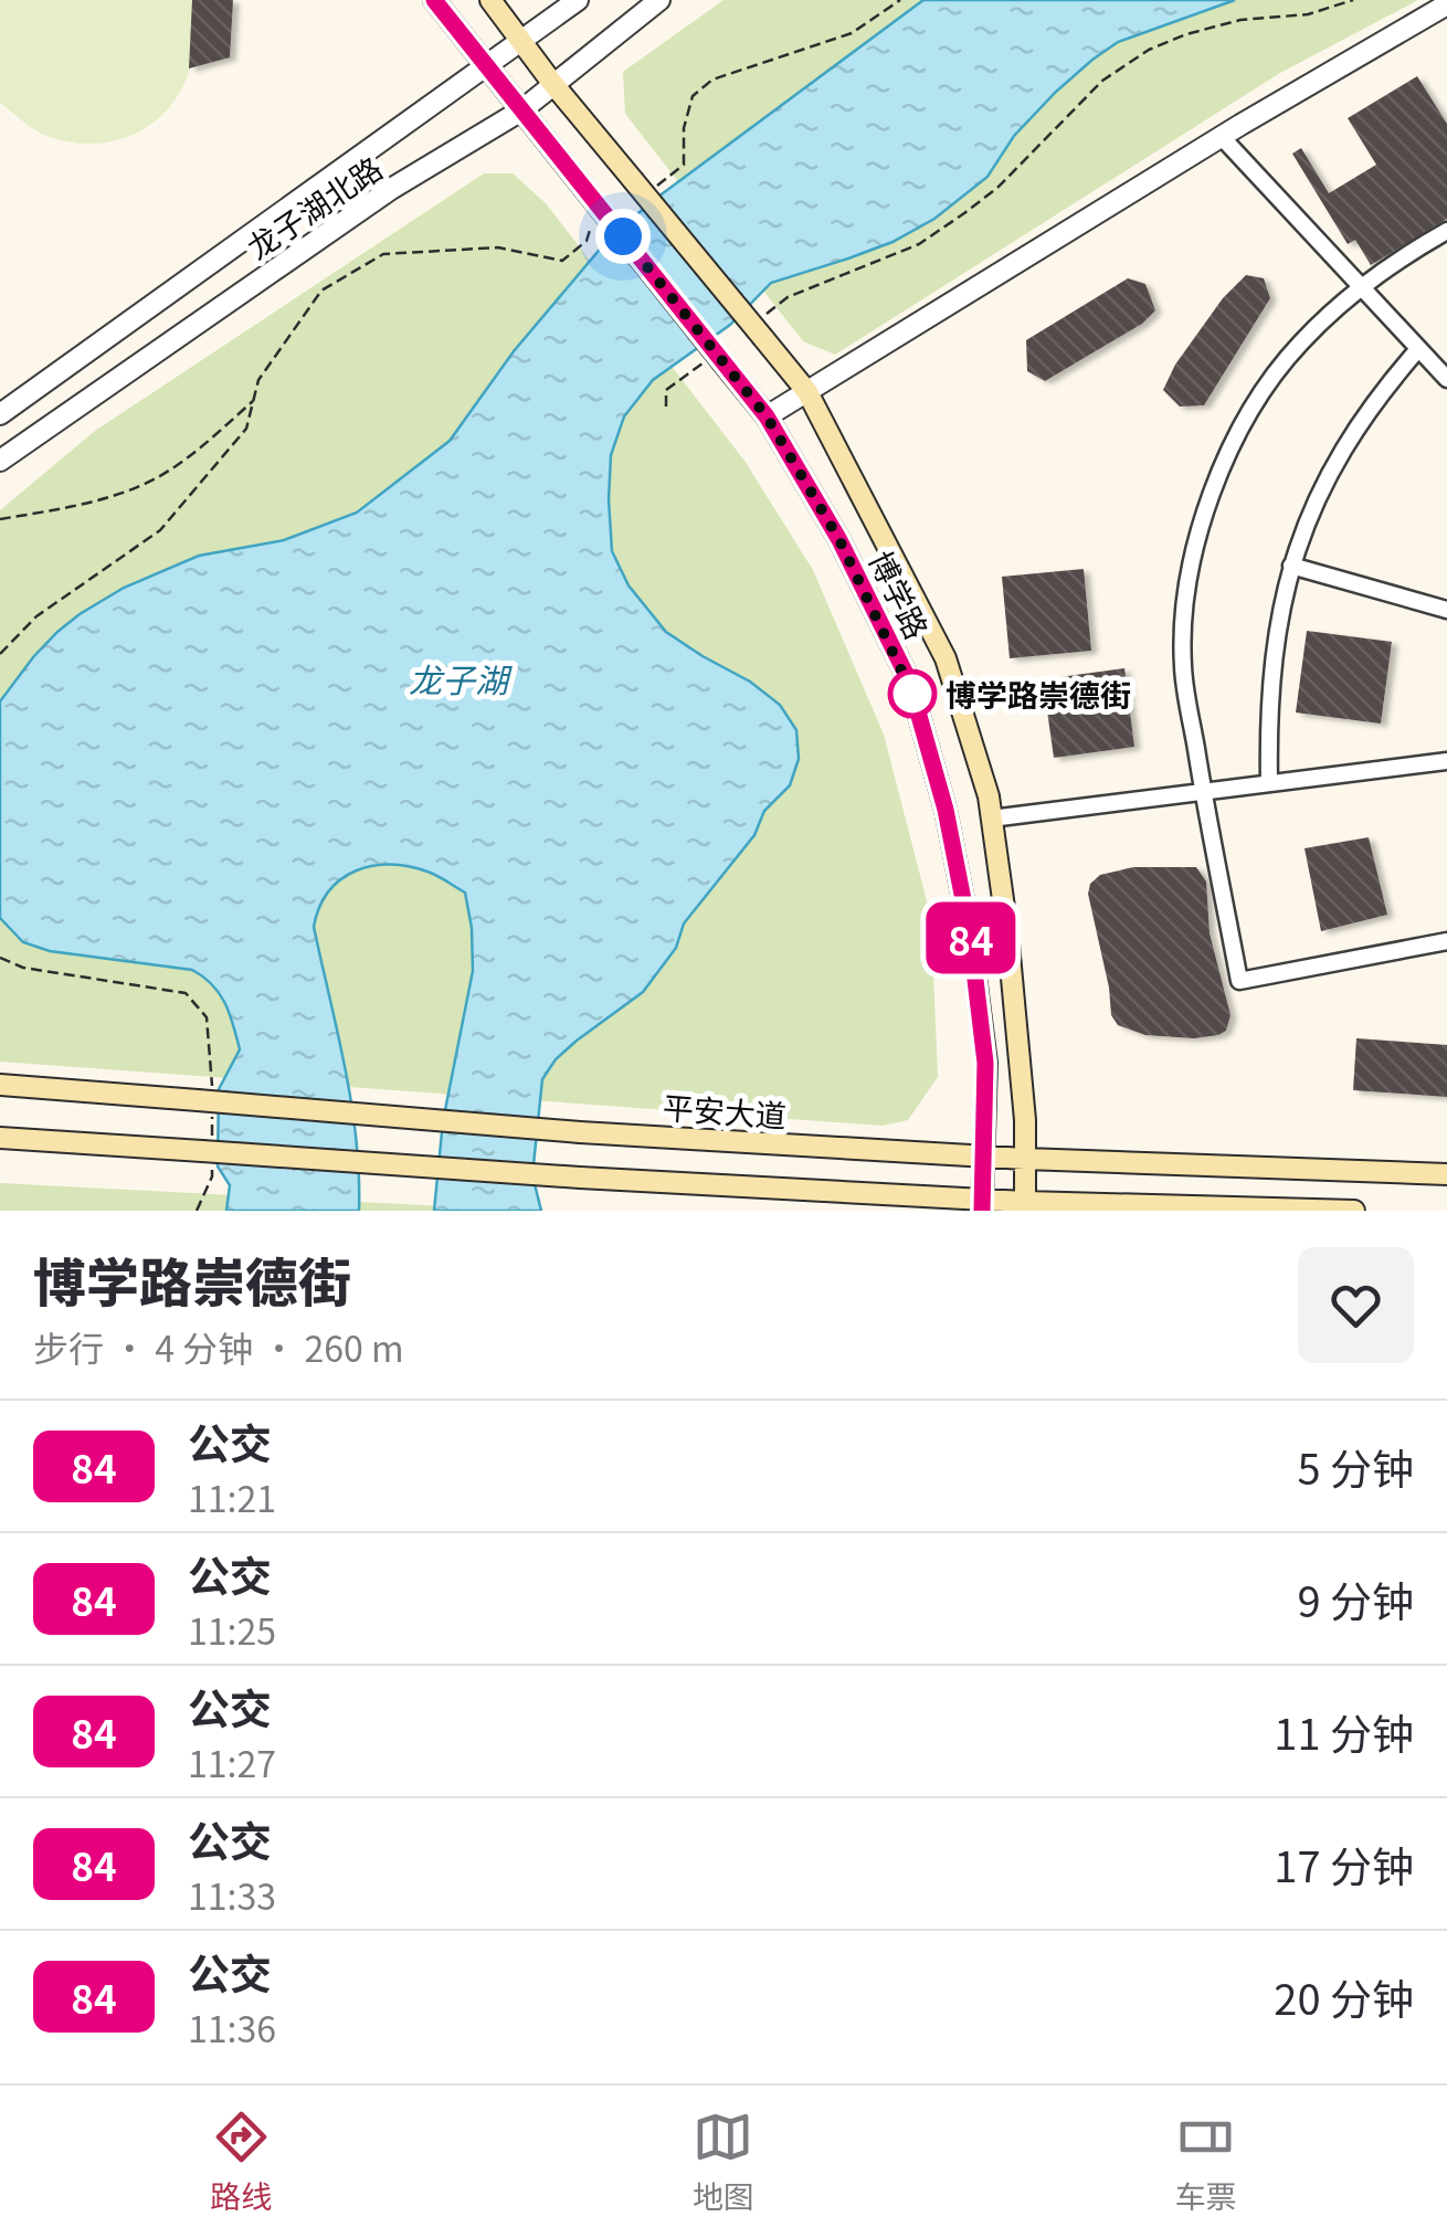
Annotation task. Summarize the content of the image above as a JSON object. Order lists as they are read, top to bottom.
{
  "streets": {
    "main road": ["博学路", "平安大道"],
    "street": ["龙子湖北路"]
  },
  "crossings": [
    ["龙子湖北路", "博学路"],
    ["博学路", "平安大道"]
  ],
  "water": ["龙子湖"],
  "places": ["博学路崇德街"],
  "lines": ["bus line 84"],
  "page": {
    "on_map": "84",
    "heading": ["博学路崇德街", "步行 · 4 分钟 · 260 m"],
    "list": [
      {
        "mark": "84",
        "name": "公交",
        "note": "11:21",
        "value": "5 分钟"
      },
      {
        "mark": "84",
        "name": "公交",
        "note": "11:25",
        "value": "9 分钟"
      },
      {
        "mark": "84",
        "name": "公交",
        "note": "11:27",
        "value": "11 分钟"
      },
      {
        "mark": "84",
        "name": "公交",
        "note": "11:33",
        "value": "17 分钟"
      },
      {
        "mark": "84",
        "name": "公交",
        "note": "11:36",
        "value": "20 分钟"
      }
    ],
    "tabs": ["路线", "地图", "车票"]
  }
}
